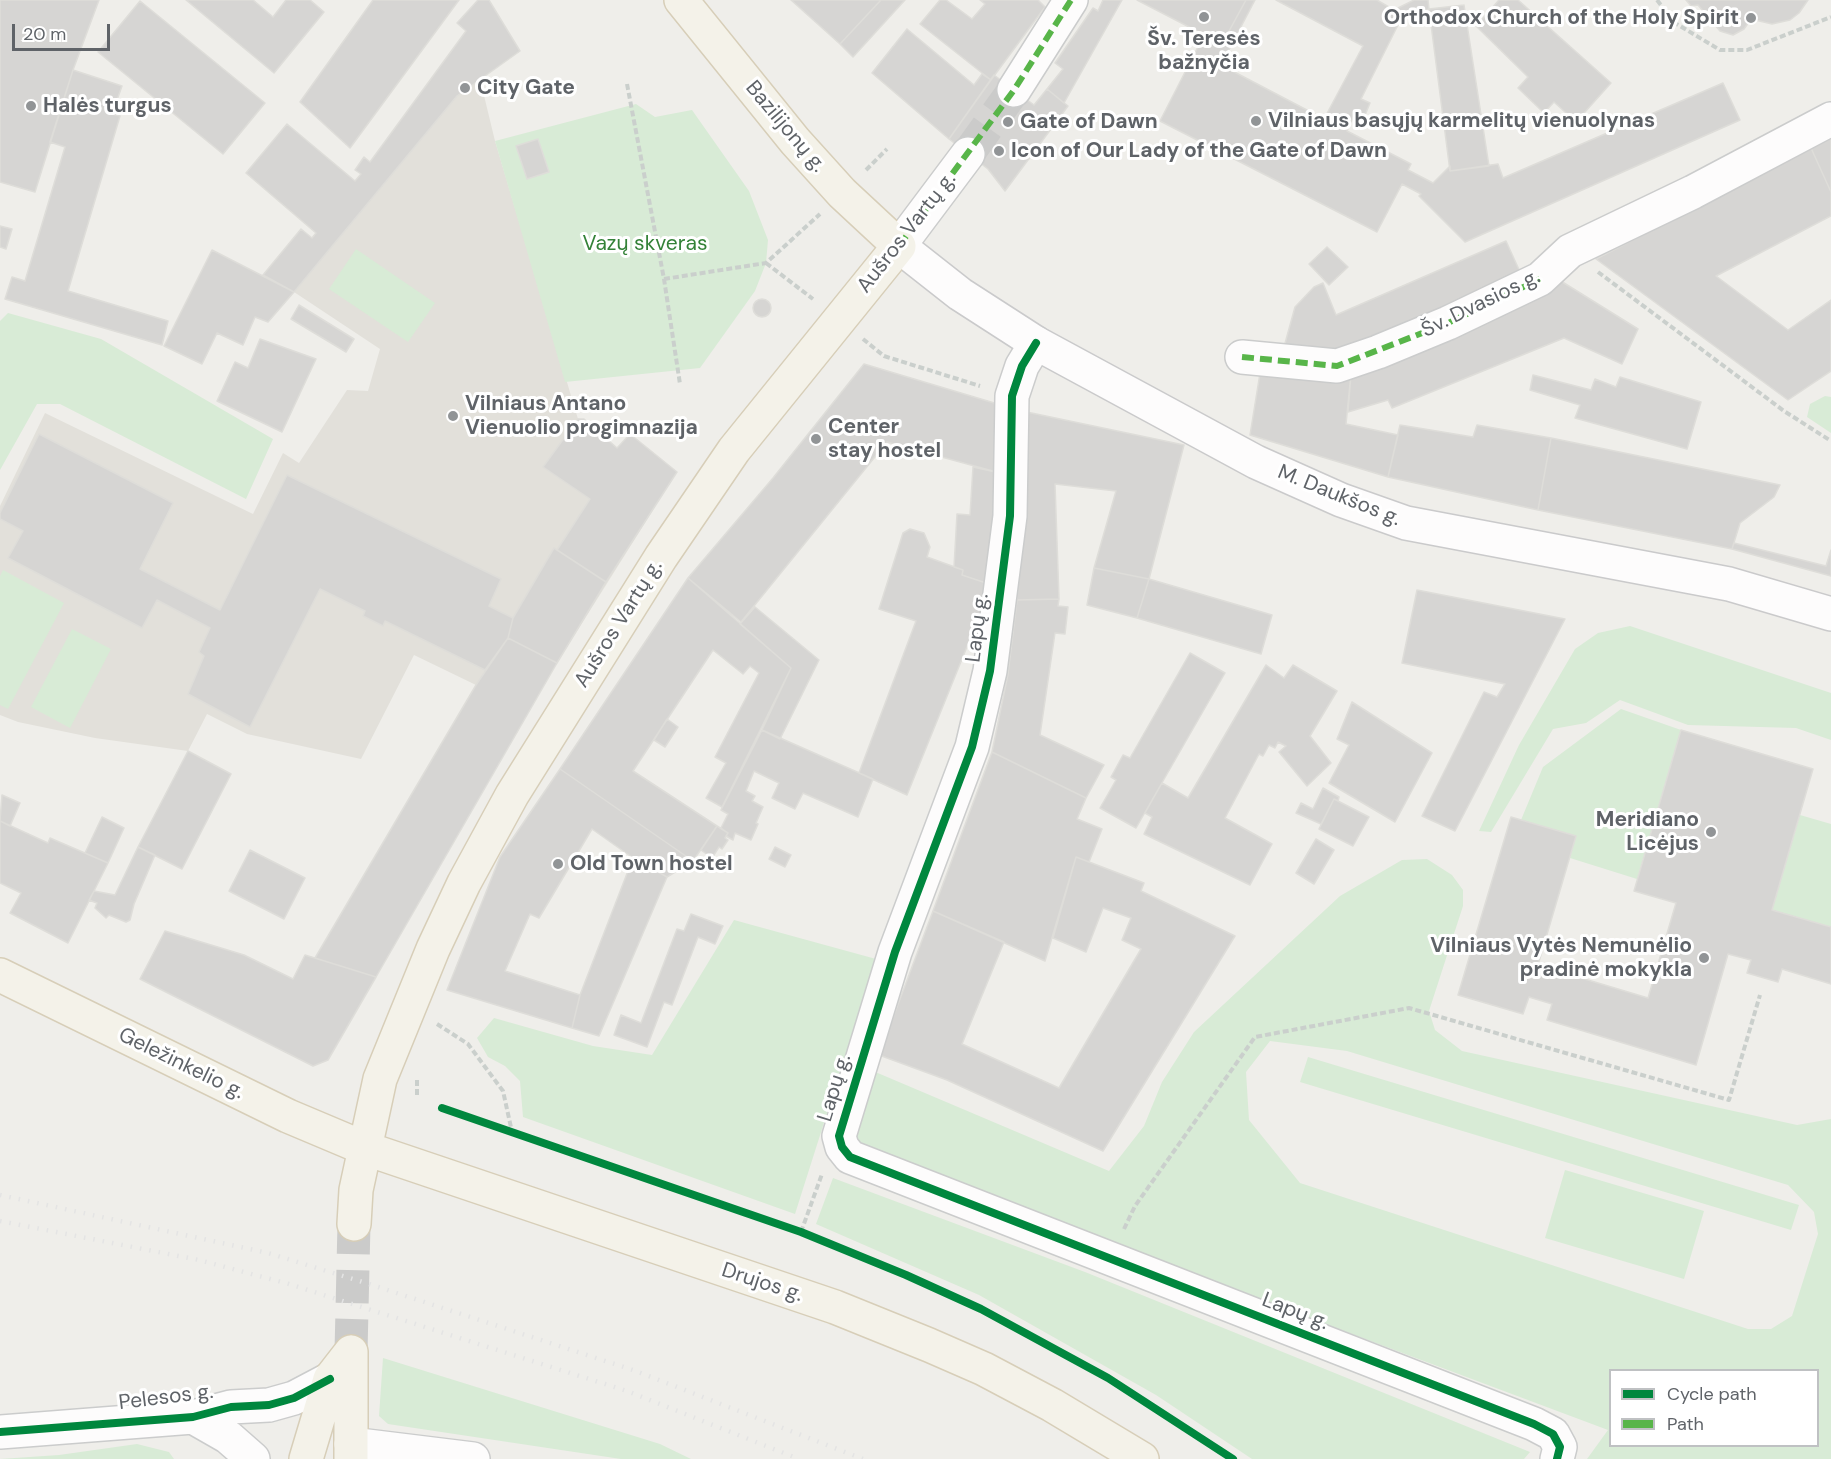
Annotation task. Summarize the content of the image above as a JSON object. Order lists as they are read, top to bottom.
{
  "streets": {
    "main road": [
      "Bazilijonų g.",
      "Aušros Vartų g.",
      "Geležinkelio g.",
      "Drujos g."
    ],
    "street": [
      "Šv. Dvasios g.",
      "M. Daukšos g.",
      "Lapų g.",
      "Pelesos g."
    ]
  },
  "crossings": [
    ["Bazilijonų g.", "Aušros Vartų g."],
    ["Bazilijonų g.", "M. Daukšos g."],
    ["Aušros Vartų g.", "M. Daukšos g."],
    ["Aušros Vartų g.", "Geležinkelio g."],
    ["Aušros Vartų g.", "Drujos g."],
    ["M. Daukšos g.", "Lapų g."],
    ["Geležinkelio g.", "Drujos g."]
  ],
  "parks": ["Vazų skveras"],
  "places": [
    "Šv. Teresės bažnyčia",
    "Orthodox Church of the Holy Spirit",
    "City Gate",
    "Halės turgus",
    "Vilniaus basųjų karmelitų vienuolynas",
    "Gate of Dawn",
    "Icon of Our Lady of the Gate of Dawn",
    "Vilniaus Antano Vienuolio progimnazija",
    "Center stay hostel",
    "Meridiano Licėjus",
    "Old Town hostel",
    "Vilniaus Vytės Nemunėlio pradinė mokykla"
  ],
  "legend": ["Cycle path", "Path"],
  "scale_bar": "20 m"
}
